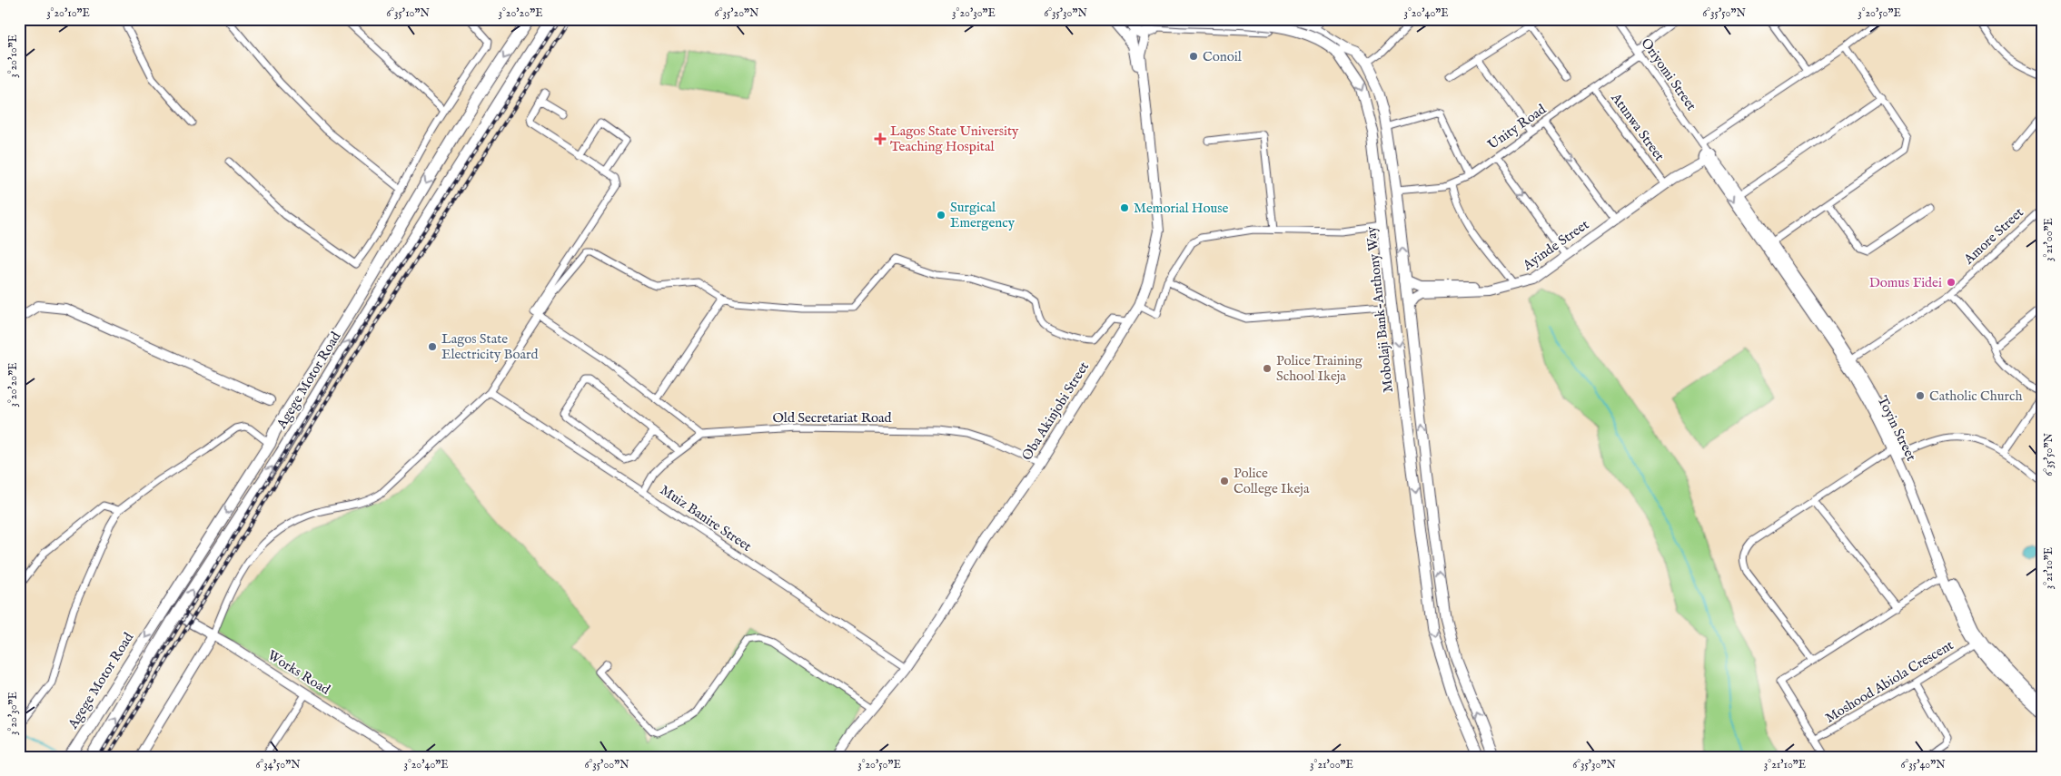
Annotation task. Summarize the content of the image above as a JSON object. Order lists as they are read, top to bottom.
{
  "streets": {
    "highway": ["Agege Motor Road"],
    "main road": ["Mobolaji Bank-Anthony Way"],
    "street": [
      "Oriyomi Street",
      "Unity Road",
      "Atunwa Street",
      "Amore Street",
      "Ayinde Street",
      "Oba Akinjobi Street",
      "Old Secretariat Road",
      "Toyin Street",
      "Muiz Banire Street",
      "Works Road",
      "Moshood Abiola Crescent"
    ]
  },
  "crossings": [
    ["Oriyomi Street", "Unity Road"],
    ["Oriyomi Street", "Toyin Street"],
    ["Unity Road", "Atunwa Street"],
    ["Unity Road", "Mobolaji Bank-Anthony Way"],
    ["Atunwa Street", "Ayinde Street"],
    ["Amore Street", "Toyin Street"],
    ["Ayinde Street", "Mobolaji Bank-Anthony Way"],
    ["Ayinde Street", "Toyin Street"],
    ["Agege Motor Road", "Works Road"],
    ["Oba Akinjobi Street", "Old Secretariat Road"],
    ["Oba Akinjobi Street", "Muiz Banire Street"],
    ["Toyin Street", "Moshood Abiola Crescent"]
  ],
  "places": {
    "other": [
      "Conoil",
      "Memorial House",
      "Surgical Emergency",
      "Domus Fidei",
      "Lagos State Electricity Board",
      "Police Training School Ikeja",
      "Catholic Church",
      "Police College Ikeja"
    ],
    "health": ["Lagos State University Teaching Hospital"]
  },
  "coordinates": [
    "3°20'10\"E",
    "6°35'10\"N",
    "3°20'20\"E",
    "6°35'20\"N",
    "3°20'30\"E",
    "6°35'30\"N",
    "3°20'40\"E",
    "6°35'50\"N",
    "3°20'50\"E",
    "3°21'00\"E",
    "3°21'10\"E",
    "6°34'50\"N",
    "6°35'00\"N",
    "6°35'40\"N"
  ]
}
